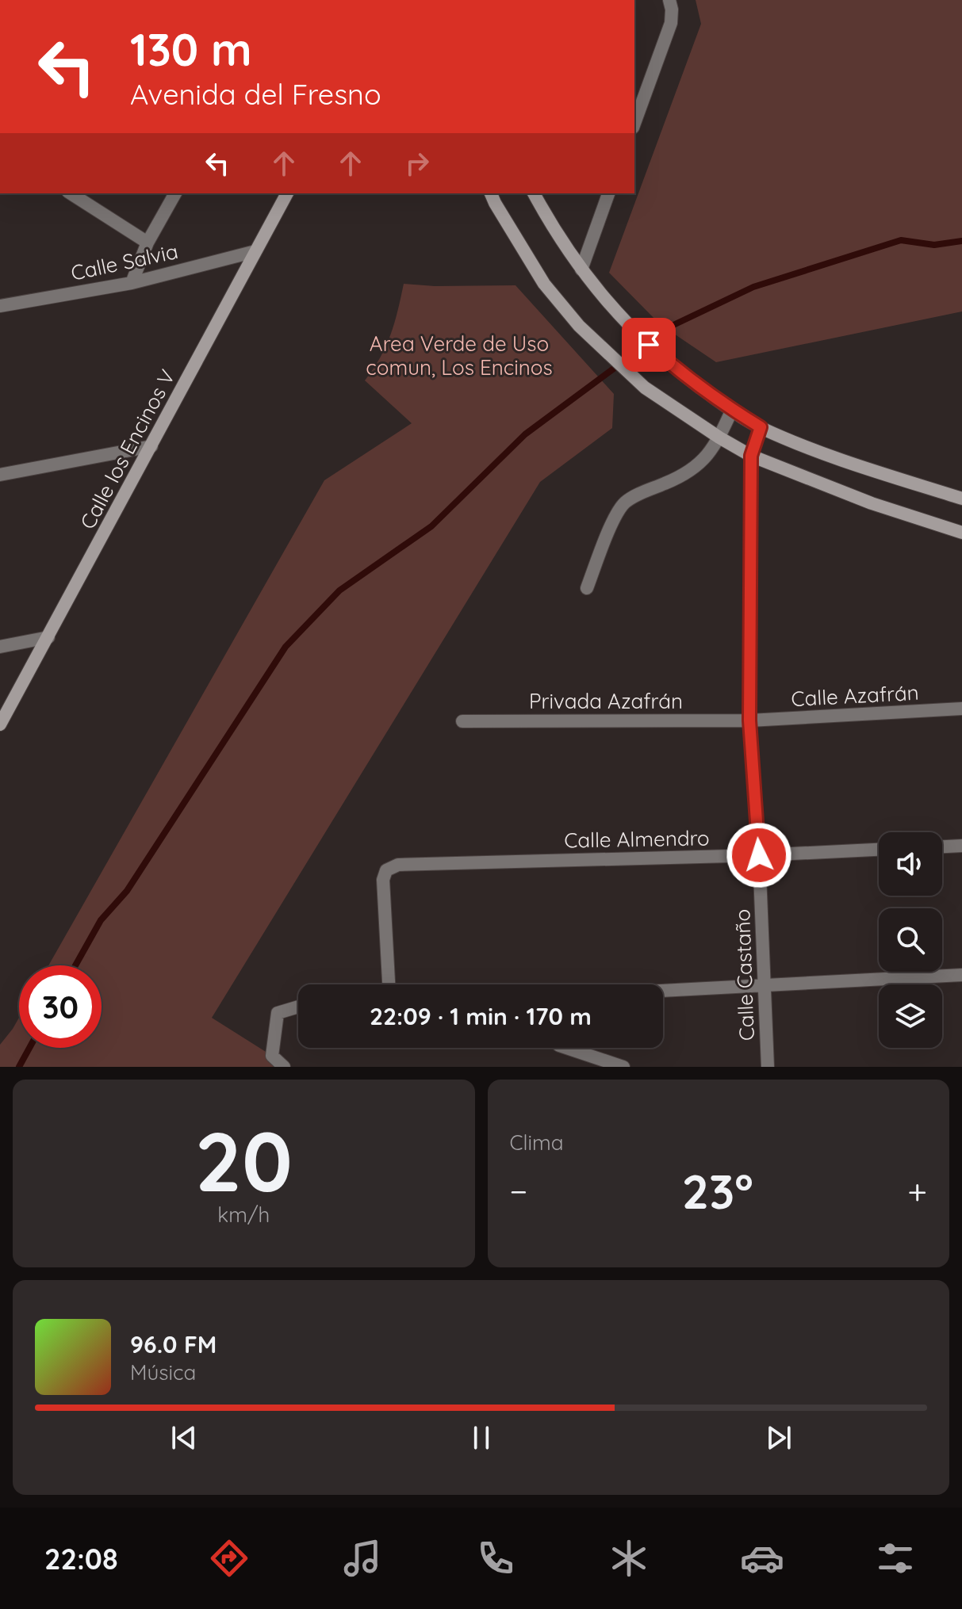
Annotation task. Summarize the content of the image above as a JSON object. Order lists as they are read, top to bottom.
{
  "streets": {
    "street": [
      "Calle Salvia",
      "Calle los Encinos V",
      "Calle Azafrán",
      "Privada Azafrán",
      "Calle Almendro",
      "Calle Castaño"
    ]
  },
  "crossings": [
    ["Calle Salvia", "Calle los Encinos V"],
    ["Calle Azafrán", "Privada Azafrán"],
    ["Calle Azafrán", "Calle Castaño"],
    ["Privada Azafrán", "Calle Castaño"],
    ["Calle Almendro", "Calle Castaño"]
  ],
  "parks": ["Area Verde de Uso comun, Los Encinos"],
  "page": {
    "turn": ["130 m", "Avenida del Fresno"],
    "limit": "30",
    "trip": "22:09 · 1 min · 170 m",
    "tile": [
      ["20", "km/h"],
      "Clima"
    ],
    "heat": ["−", "23°", "+"],
    "song": ["96.0 FM", "Música"],
    "tabs": "22:08"
  }
}
